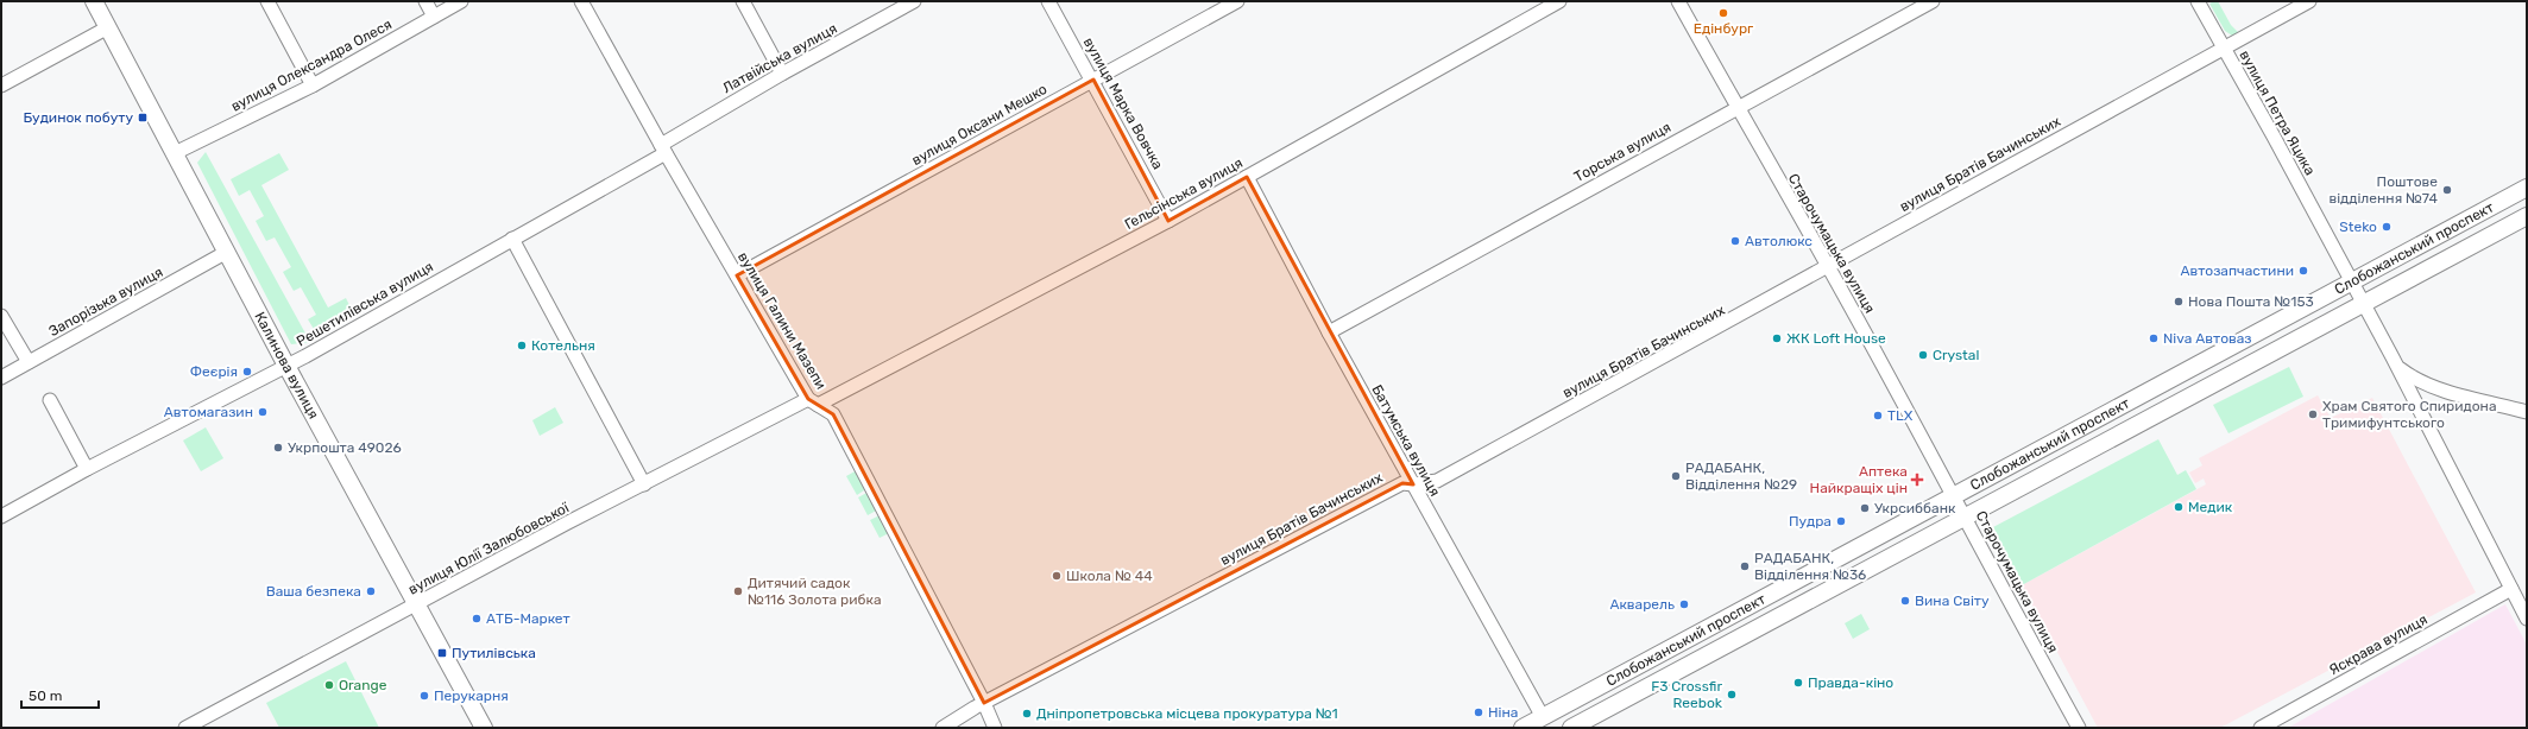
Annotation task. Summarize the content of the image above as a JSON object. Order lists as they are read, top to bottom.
{
  "streets": {
    "main road": ["Слобожанський проспект", "Калинова вулиця"],
    "street": [
      "Латвійська вулиця",
      "вулиця Олександра Олеся",
      "вулиця Марка Вовчка",
      "вулиця Петра Яцика",
      "вулиця Оксани Мешко",
      "Торська вулиця",
      "вулиця Братів Бачинських",
      "Гельсінська вулиця",
      "Старочумацька вулиця",
      "Запорізька вулиця",
      "Решетилівська вулиця",
      "вулиця Галини Мазепи",
      "Батумська вулиця",
      "вулиця Юлії Залюбовської",
      "Яскрава вулиця"
    ]
  },
  "crossings": [
    ["Латвійська вулиця", "Решетилівська вулиця"],
    ["Латвійська вулиця", "вулиця Галини Мазепи"],
    ["вулиця Олександра Олеся", "Калинова вулиця"],
    ["вулиця Марка Вовчка", "вулиця Оксани Мешко"],
    ["вулиця Марка Вовчка", "Гельсінська вулиця"],
    ["вулиця Петра Яцика", "вулиця Братів Бачинських"],
    ["вулиця Петра Яцика", "Слобожанський проспект"],
    ["вулиця Петра Яцика", "Яскрава вулиця"],
    ["вулиця Оксани Мешко", "вулиця Галини Мазепи"],
    ["Торська вулиця", "Старочумацька вулиця"],
    ["Торська вулиця", "Батумська вулиця"],
    ["вулиця Братів Бачинських", "Старочумацька вулиця"],
    ["вулиця Братів Бачинських", "вулиця Галини Мазепи"],
    ["вулиця Братів Бачинських", "Батумська вулиця"],
    ["Гельсінська вулиця", "вулиця Галини Мазепи"],
    ["Гельсінська вулиця", "Батумська вулиця"],
    ["Гельсінська вулиця", "вулиця Юлії Залюбовської"],
    ["Старочумацька вулиця", "Слобожанський проспект"],
    ["Слобожанський проспект", "Батумська вулиця"],
    ["Запорізька вулиця", "Калинова вулиця"],
    ["Решетилівська вулиця", "вулиця Галини Мазепи"],
    ["Решетилівська вулиця", "Калинова вулиця"],
    ["вулиця Галини Мазепи", "вулиця Юлії Залюбовської"],
    ["Калинова вулиця", "вулиця Юлії Залюбовської"]
  ],
  "places": {
    "other": [
      "Едінбург",
      "Поштове відділення №74",
      "Steko",
      "Автолюкс",
      "Автозапчастини",
      "Нова Пошта №153",
      "ЖК Loft House",
      "Niva Автоваз",
      "Котельня",
      "Crystal",
      "Феєрія",
      "Автомагазин",
      "Храм Святого Спиридона Тримифунтського",
      "TLX",
      "Укрпошта 49026",
      "РАДАБАНК, Відділення №29",
      "Медик",
      "Укрсиббанк",
      "Пудра",
      "РАДАБАНК, Відділення №36",
      "Школа № 44",
      "Ваша безпека",
      "Дитячий садок №116 Золота рибка",
      "Вина Світу",
      "Акварель",
      "АТБ-Маркет",
      "Правда-кіно",
      "Orange",
      "F3 Crossfir Reebok",
      "Перукарня",
      "Ніна",
      "Дніпропетровська місцева прокуратура №1"
    ],
    "transit": ["Будинок побуту", "Путилівська"],
    "health": ["Аптека Найкращiх цiн"]
  },
  "scale_bar": "50 m"
}
